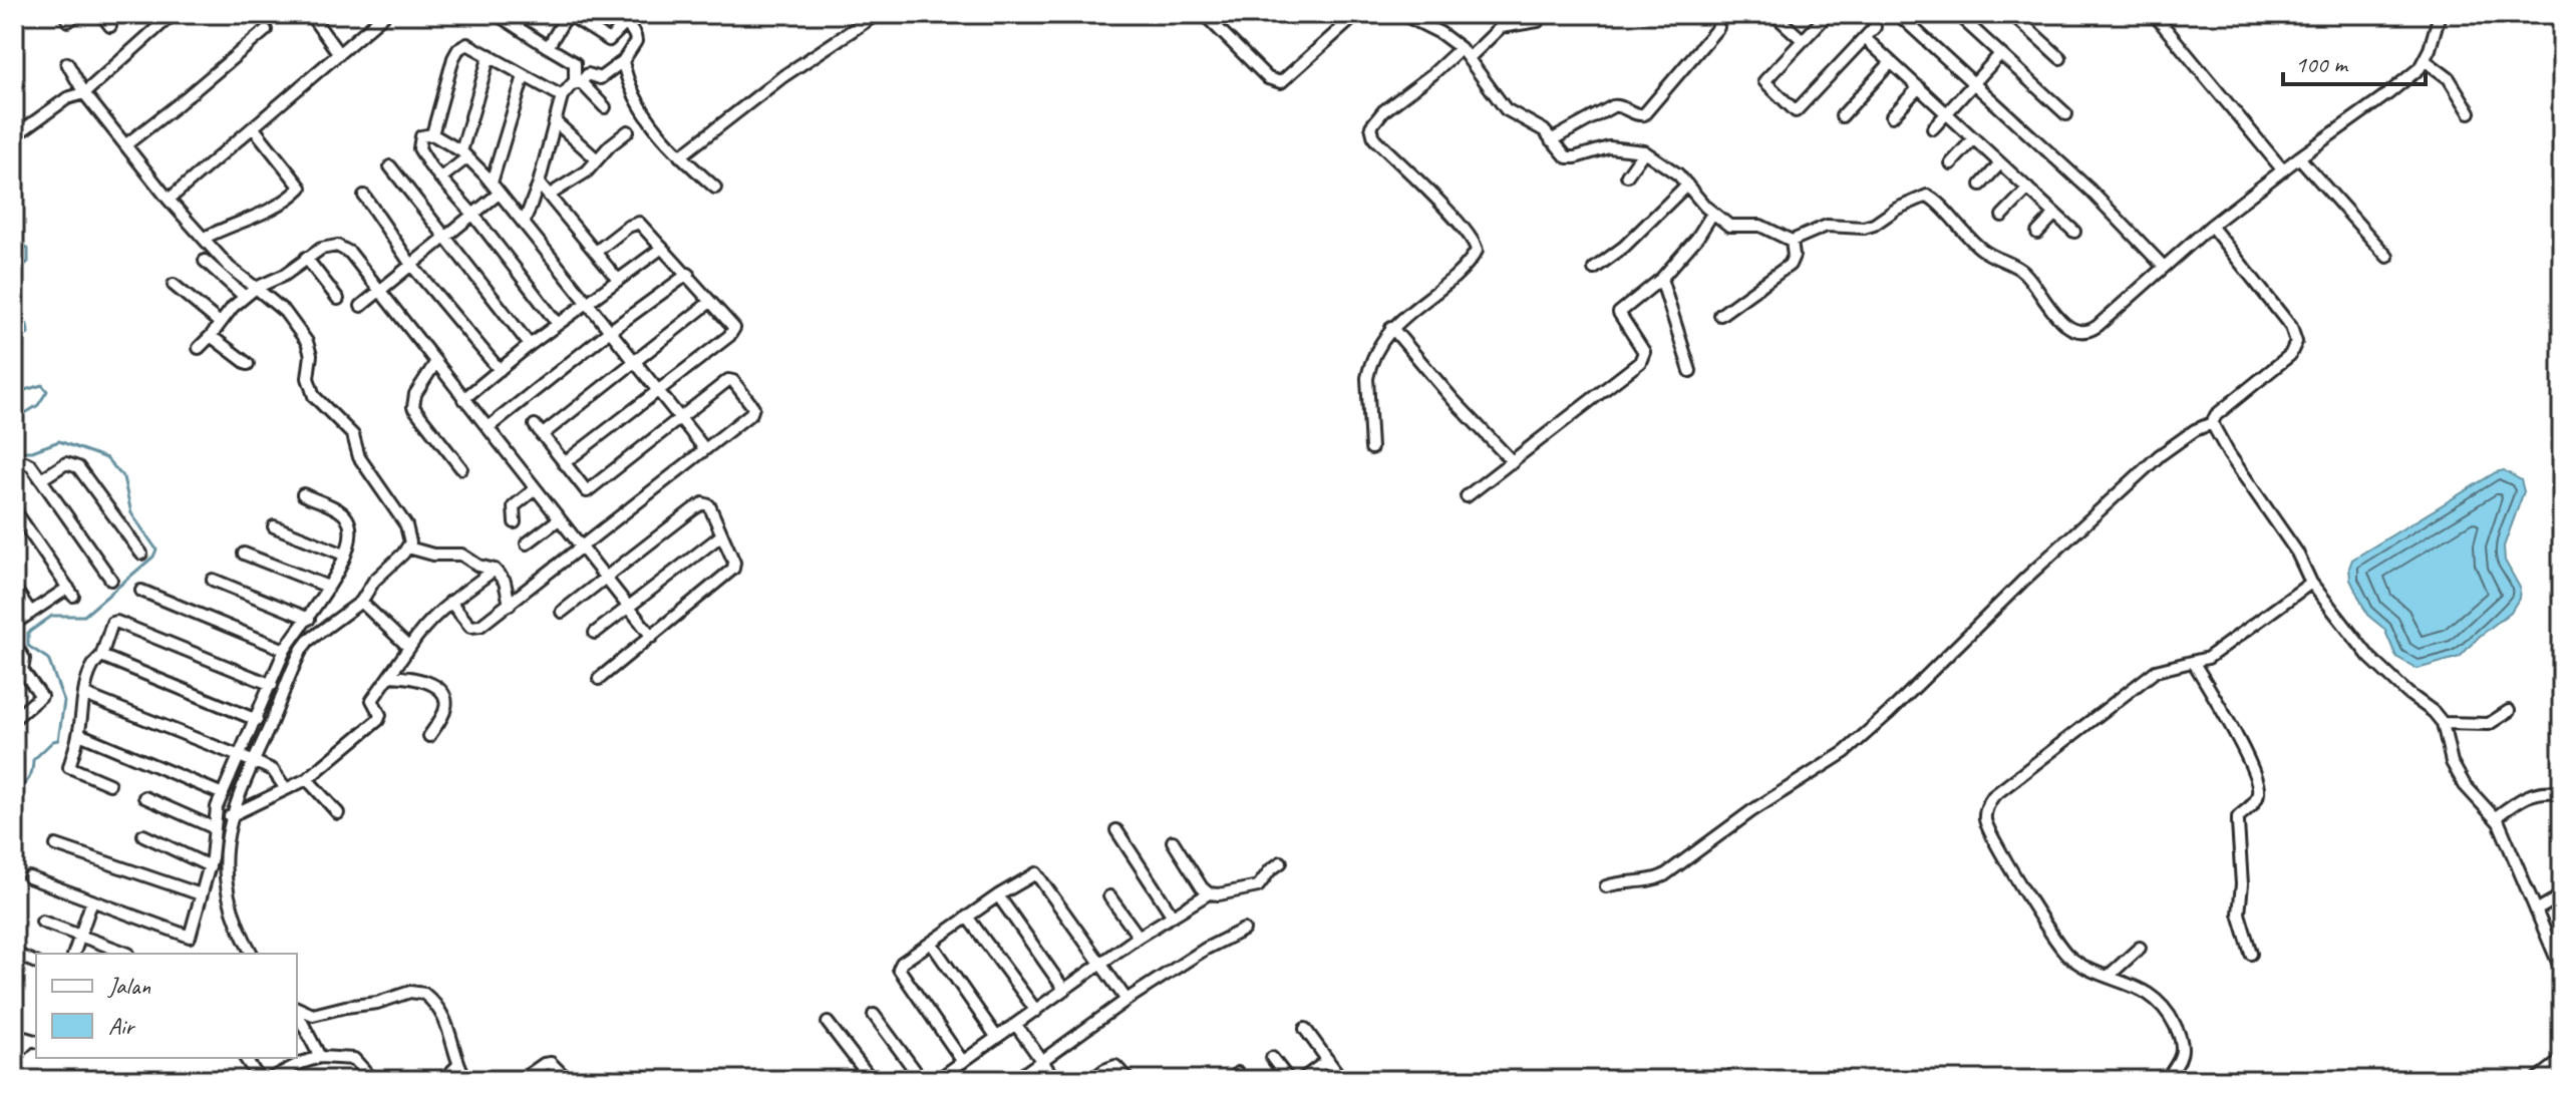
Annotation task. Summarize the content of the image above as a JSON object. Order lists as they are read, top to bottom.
{
  "legend": ["Jalan", "Air"],
  "scale_bar": "100 m"
}
